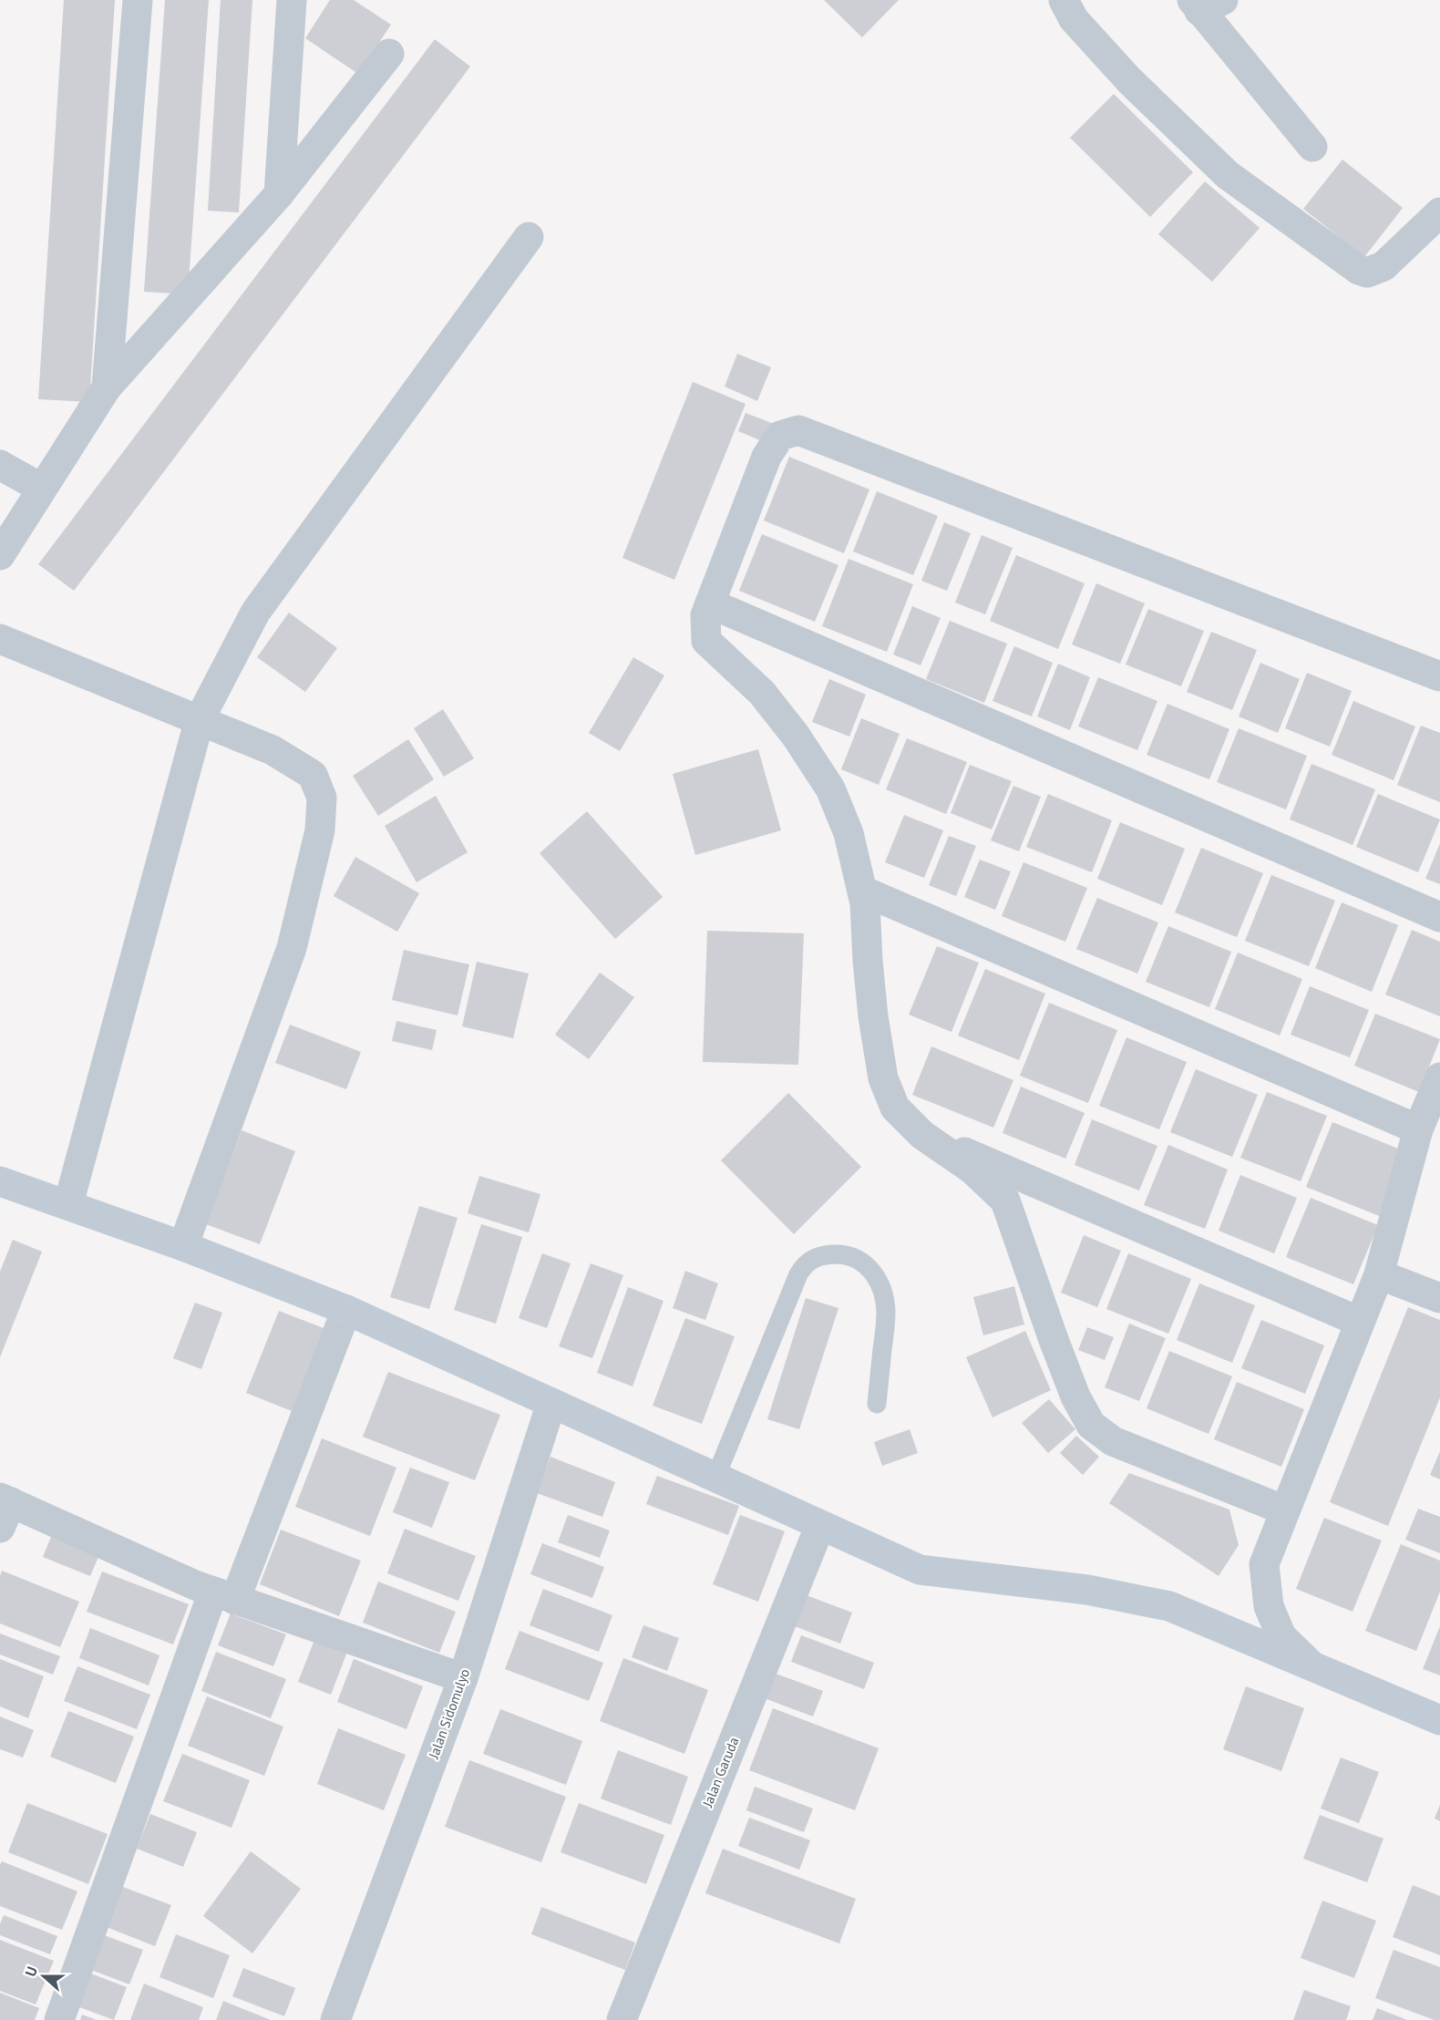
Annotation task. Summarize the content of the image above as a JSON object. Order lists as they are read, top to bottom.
{
  "streets": {
    "street": ["Jalan Sidomulyo", "Jalan Garuda"]
  },
  "north": "left"
}
